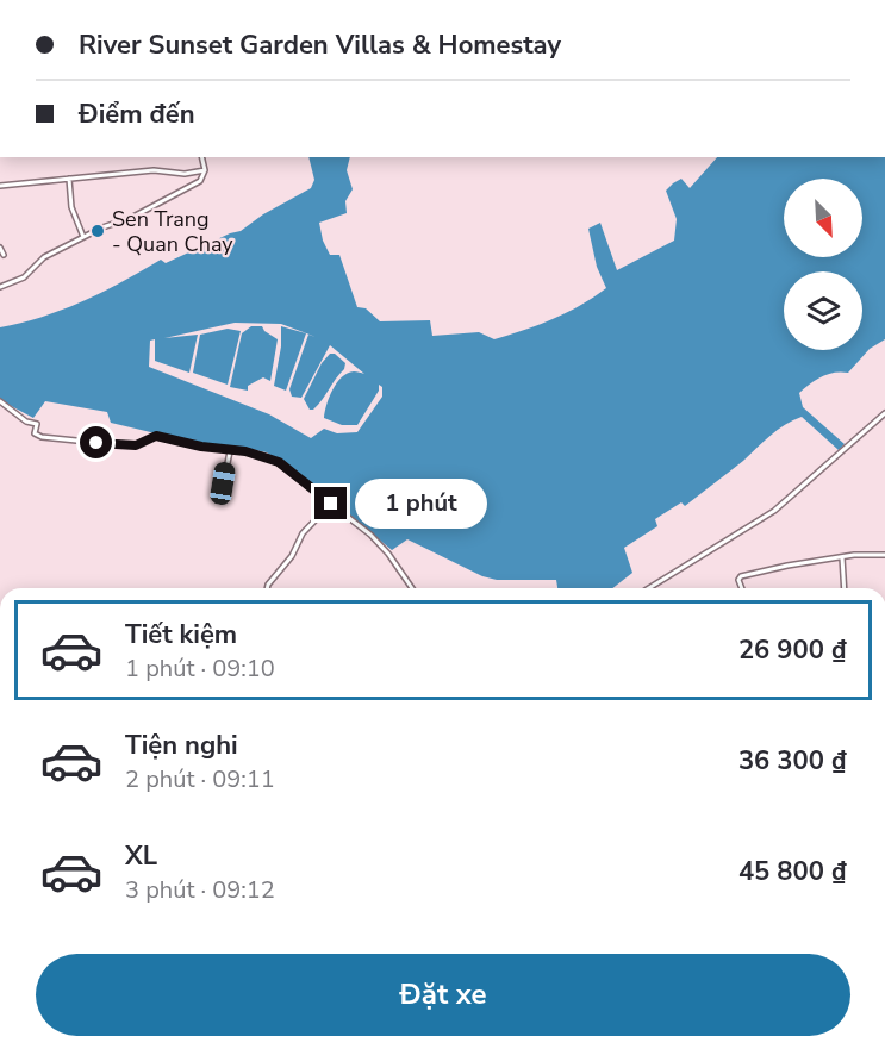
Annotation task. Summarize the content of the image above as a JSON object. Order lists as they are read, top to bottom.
{
  "places": ["Sen Trang - Quan Chay"],
  "north": "bottom right",
  "page": {
    "banner": ["River Sunset Garden Villas & Homestay", "Điểm đến"],
    "bubble": "1 phút",
    "list": [
      {
        "name": "Tiết kiệm",
        "note": "1 phút · 09:10",
        "value": "26 900 ₫"
      },
      {
        "name": "Tiện nghi",
        "note": "2 phút · 09:11",
        "value": "36 300 ₫"
      },
      {
        "name": "XL",
        "note": "3 phút · 09:12",
        "value": "45 800 ₫"
      }
    ],
    "buttons": "Đặt xe"
  }
}
